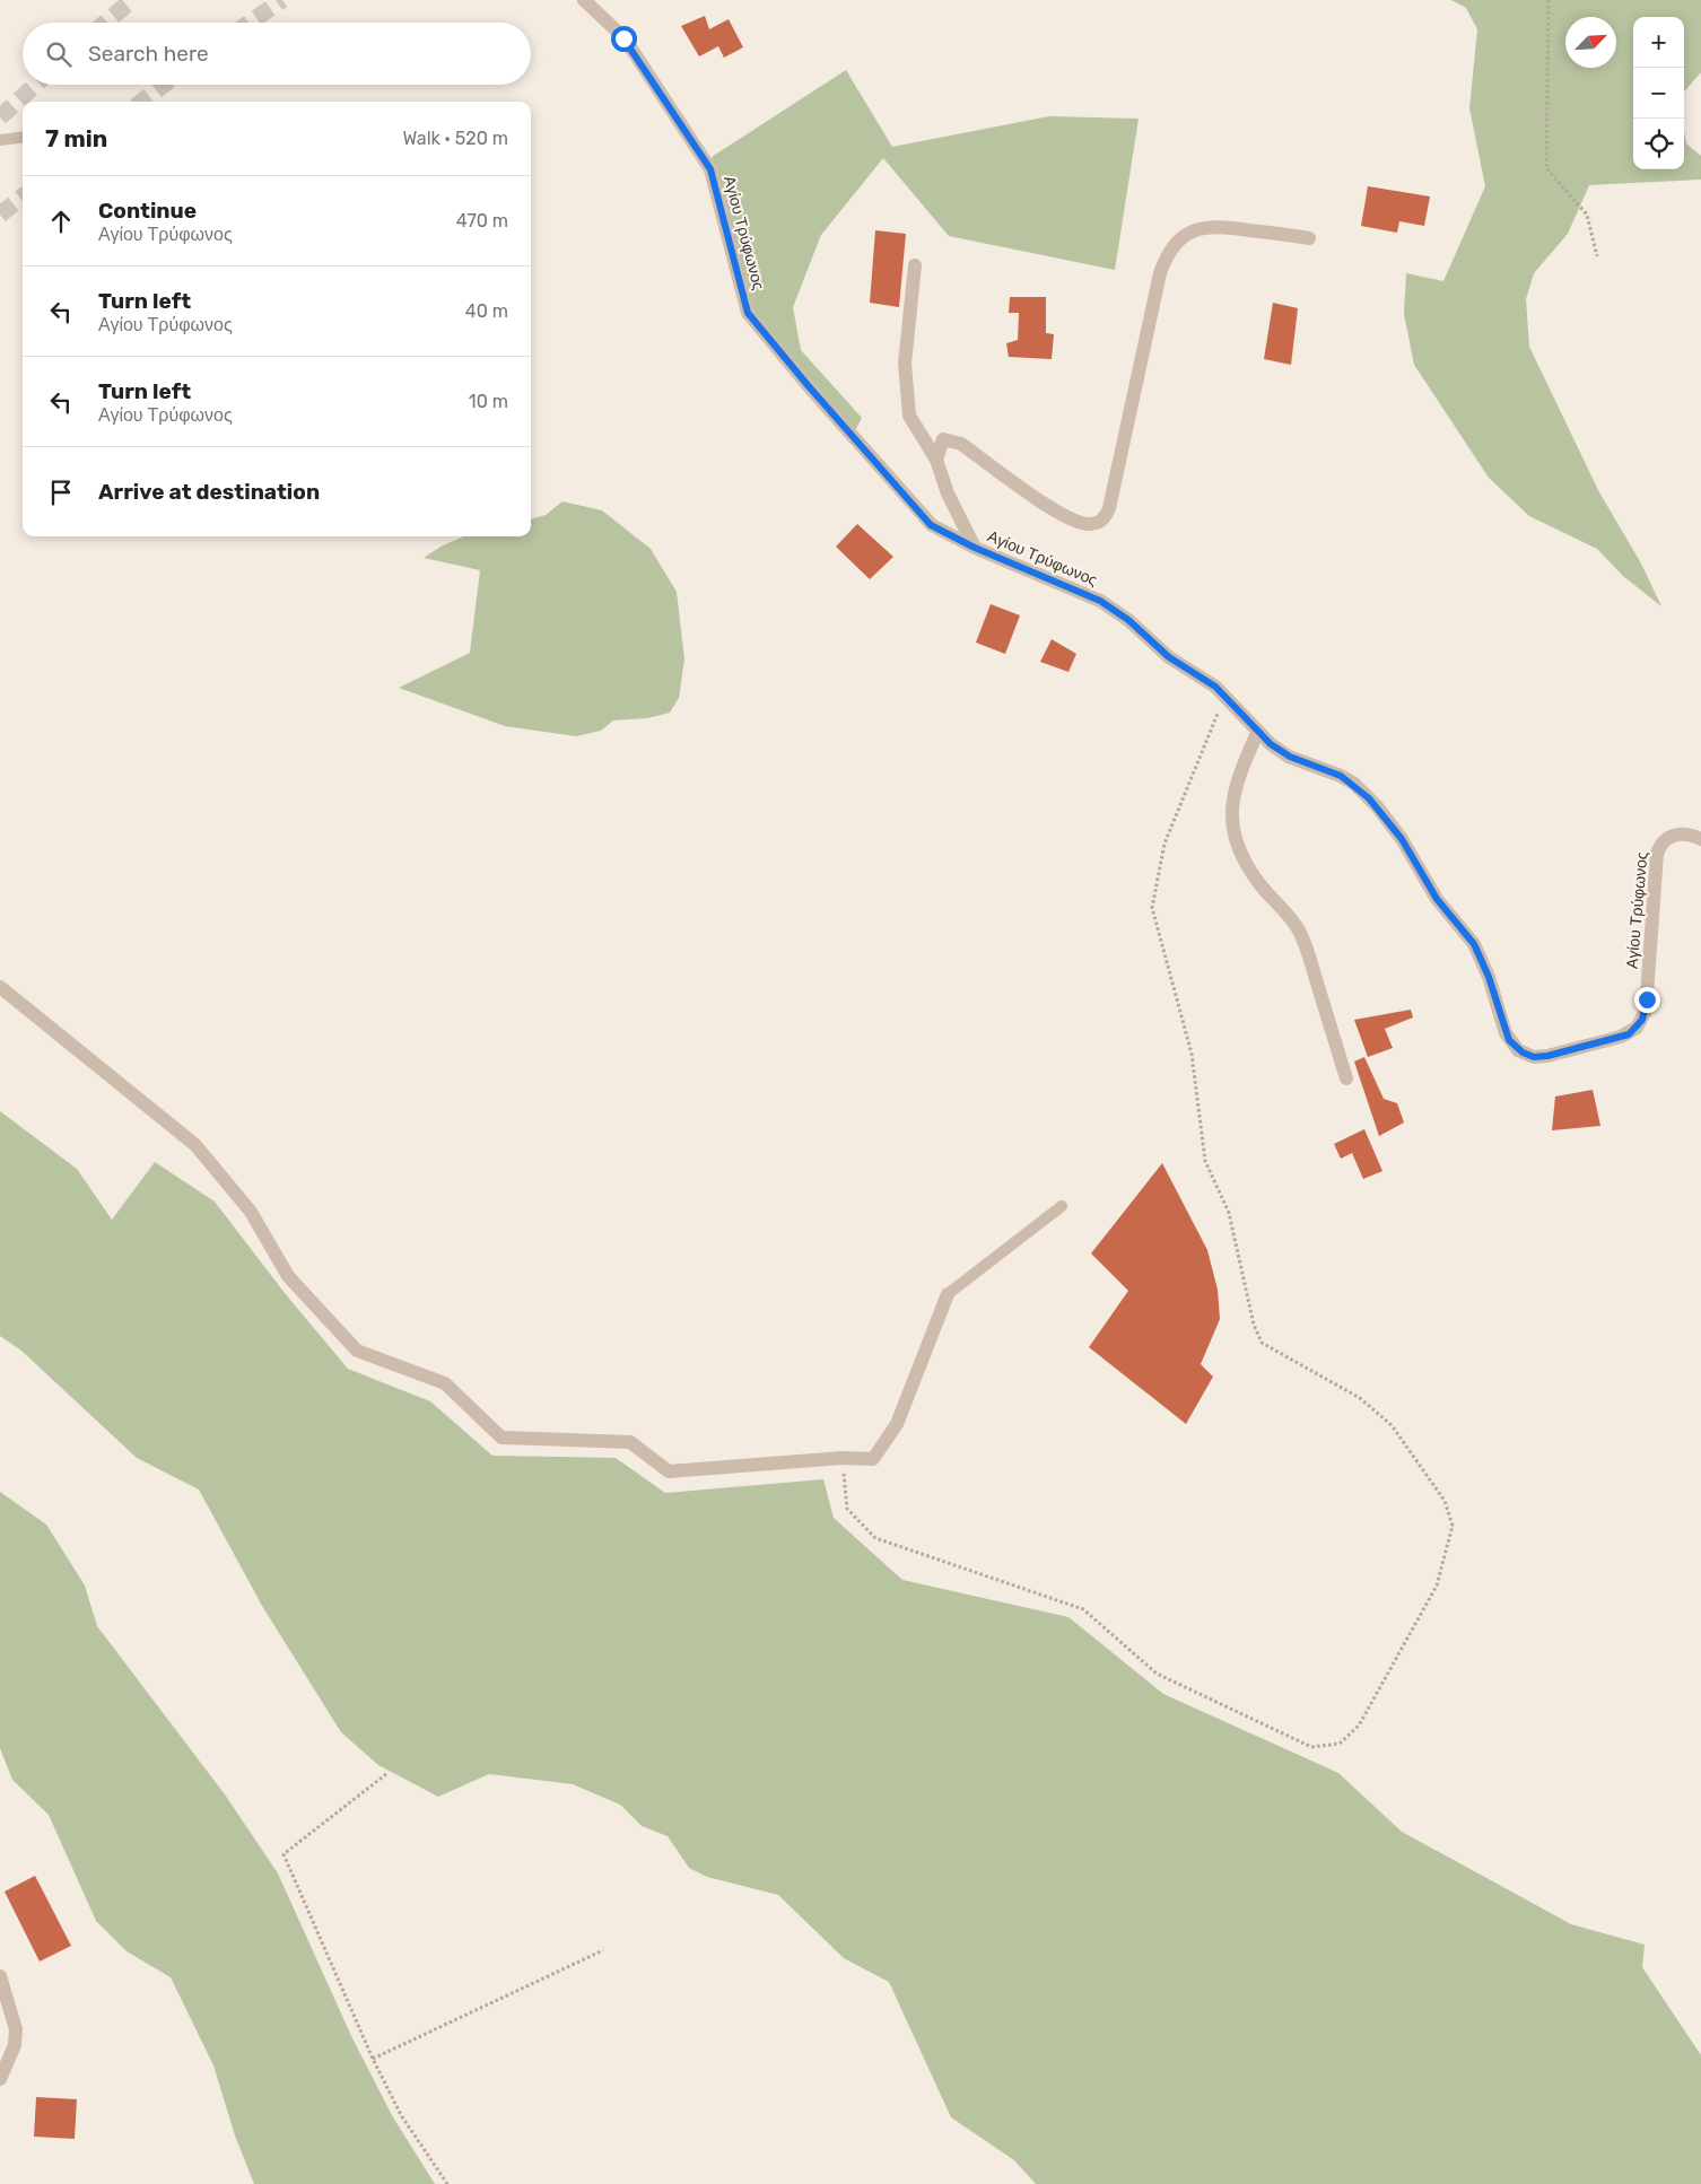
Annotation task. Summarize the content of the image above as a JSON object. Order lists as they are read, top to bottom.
{
  "streets": {
    "street": ["Αγίου Τρύφωνος"]
  },
  "north": "top right",
  "page": {
    "map_buttons": ["+", "−"],
    "search": "Search here",
    "heading": ["7 min", "Walk · 520 m"],
    "list": [
      ["Continue", "Αγίου Τρύφωνος", "470 m"],
      ["Turn left", "Αγίου Τρύφωνος", "40 m"],
      ["Turn left", "Αγίου Τρύφωνος", "10 m"],
      "Arrive at destination"
    ]
  }
}
